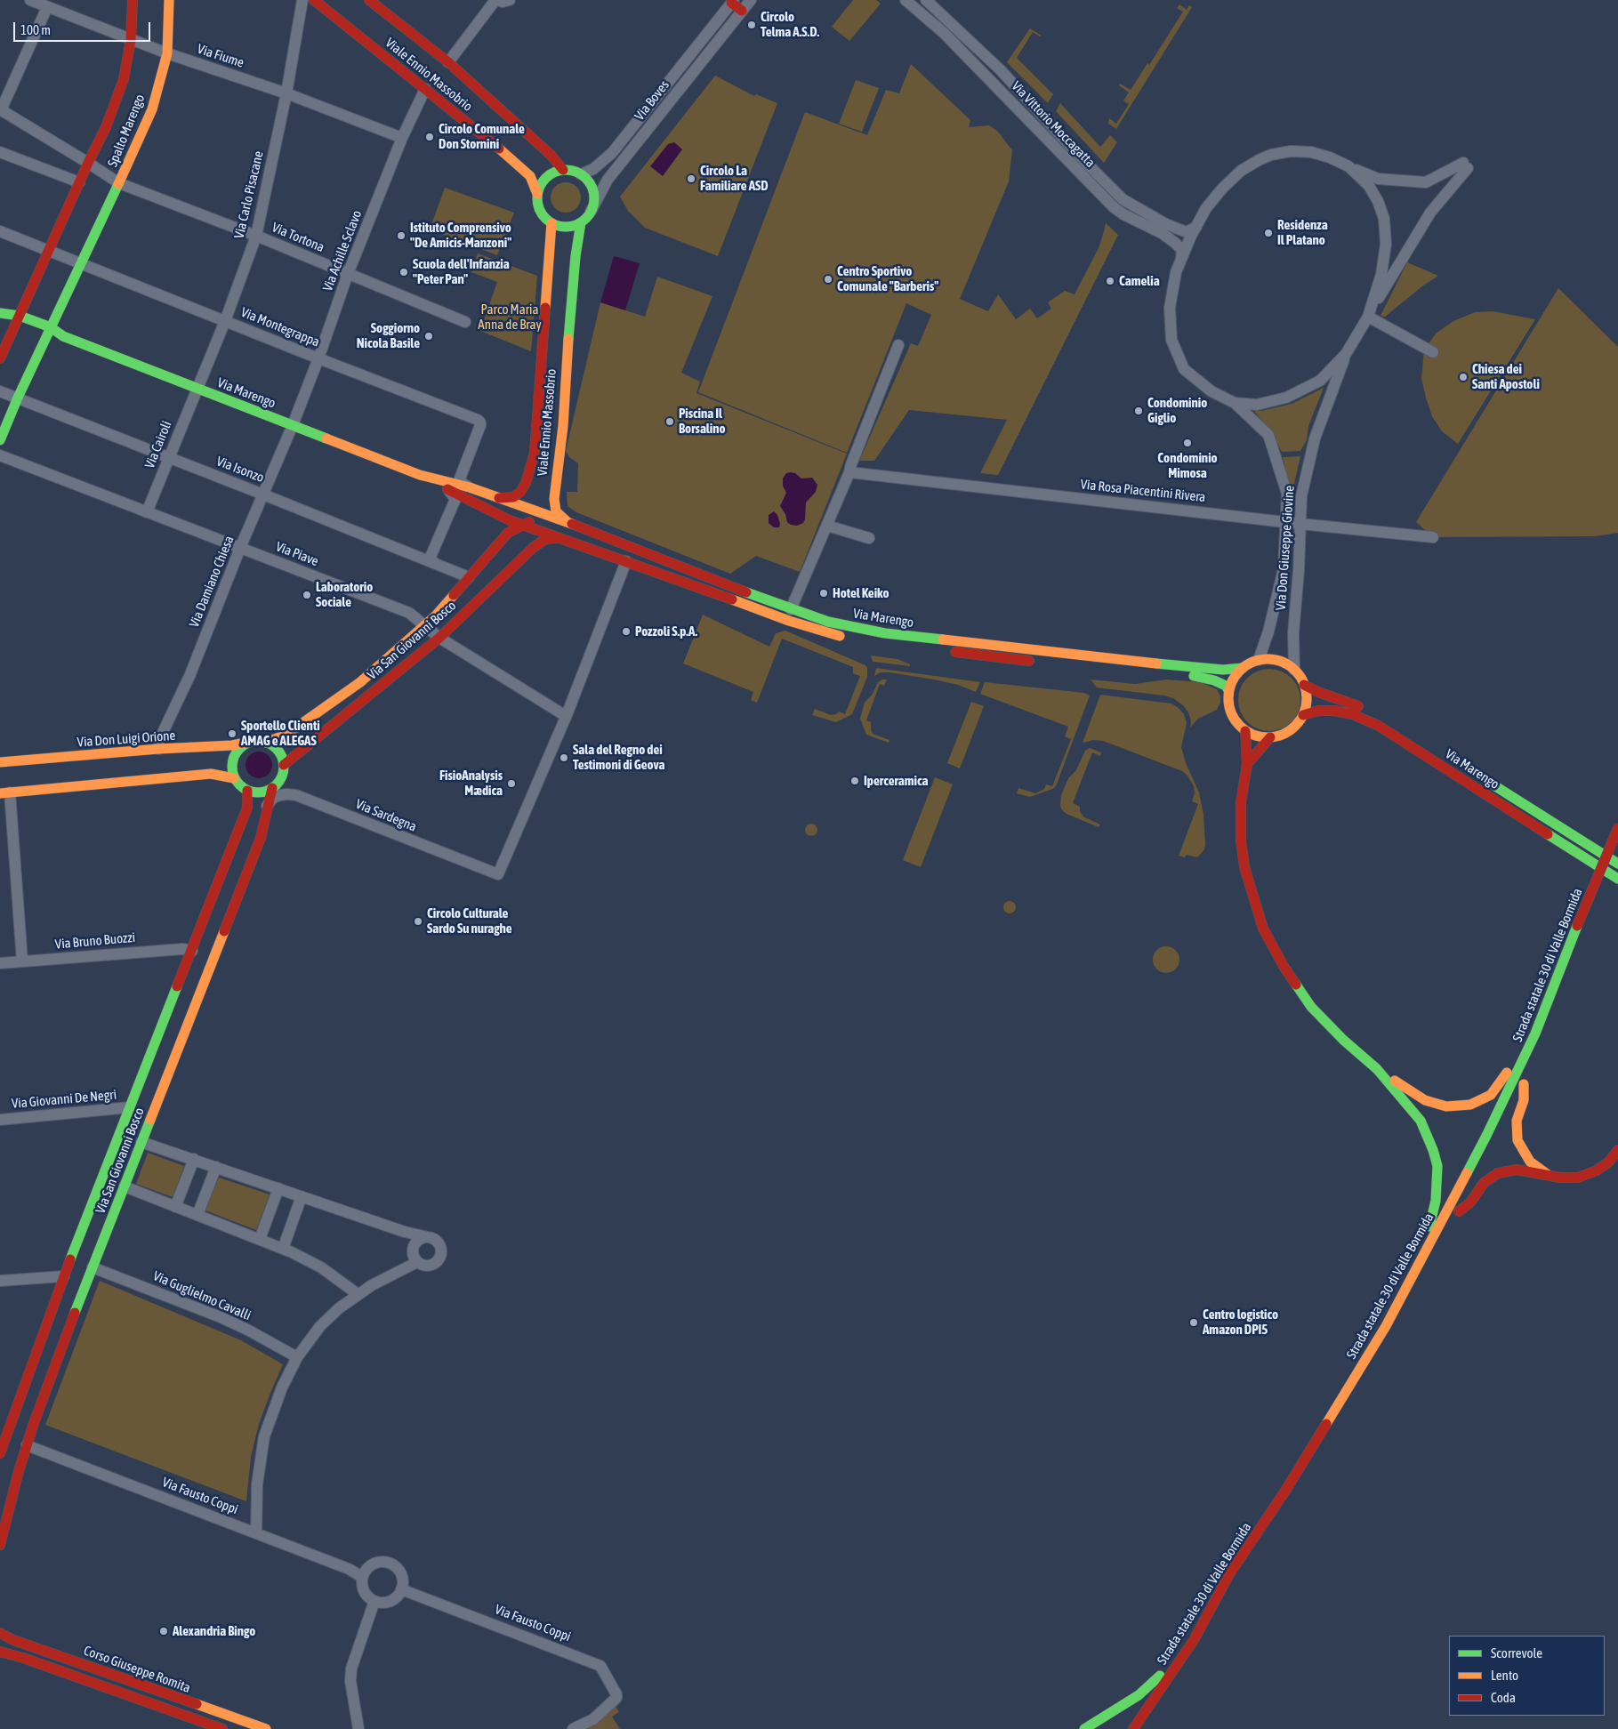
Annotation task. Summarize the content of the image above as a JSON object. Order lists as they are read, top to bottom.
{
  "streets": {
    "main road": [
      "Viale Ennio Massobrio",
      "Via Boves",
      "Spalto Marengo",
      "Via Marengo",
      "Via San Giovanni Bosco",
      "Via Don Luigi Orione",
      "Strada statale 30 di Valle Bormida",
      "Corso Giuseppe Romita"
    ],
    "street": [
      "Via Fiume",
      "Via Vittorio Moccagatta",
      "Via Carlo Pisacane",
      "Via Tortona",
      "Via Achille Sclavo",
      "Via Montegrappa",
      "Via Cairoli",
      "Via Isonzo",
      "Via Rosa Piacentini Rivera",
      "Via Don Giuseppe Giovine",
      "Via Piave",
      "Via Damiano Chiesa",
      "Via Sardegna",
      "Via Bruno Buozzi",
      "Via Giovanni De Negri",
      "Via Guglielmo Cavalli",
      "Via Fausto Coppi"
    ]
  },
  "crossings": [
    ["Via Fiume", "Spalto Marengo"],
    ["Via Fiume", "Via Carlo Pisacane"],
    ["Via Fiume", "Via Achille Sclavo"],
    ["Viale Ennio Massobrio", "Via Boves"],
    ["Viale Ennio Massobrio", "Via Achille Sclavo"],
    ["Viale Ennio Massobrio", "Via Marengo"],
    ["Spalto Marengo", "Via Tortona"],
    ["Spalto Marengo", "Via Montegrappa"],
    ["Spalto Marengo", "Via Marengo"],
    ["Spalto Marengo", "Via Isonzo"],
    ["Via Carlo Pisacane", "Via Tortona"],
    ["Via Carlo Pisacane", "Via Montegrappa"],
    ["Via Carlo Pisacane", "Via Marengo"],
    ["Via Carlo Pisacane", "Via Cairoli"],
    ["Via Tortona", "Via Achille Sclavo"],
    ["Via Achille Sclavo", "Via Montegrappa"],
    ["Via Achille Sclavo", "Via Marengo"],
    ["Via Achille Sclavo", "Via Damiano Chiesa"],
    ["Via Montegrappa", "Via Marengo"],
    ["Via Marengo", "Via Cairoli"],
    ["Via Marengo", "Via Don Giuseppe Giovine"],
    ["Via Marengo", "Via Damiano Chiesa"],
    ["Via Marengo", "Via San Giovanni Bosco"],
    ["Via Cairoli", "Via Isonzo"],
    ["Via Cairoli", "Via Piave"],
    ["Via Isonzo", "Via Damiano Chiesa"],
    ["Via Isonzo", "Via San Giovanni Bosco"],
    ["Via Rosa Piacentini Rivera", "Via Don Giuseppe Giovine"],
    ["Via Piave", "Via Damiano Chiesa"],
    ["Via Piave", "Via San Giovanni Bosco"],
    ["Via Piave", "Via Sardegna"],
    ["Via Damiano Chiesa", "Via Don Luigi Orione"],
    ["Via San Giovanni Bosco", "Via Don Luigi Orione"],
    ["Via San Giovanni Bosco", "Via Sardegna"],
    ["Via San Giovanni Bosco", "Via Bruno Buozzi"],
    ["Via San Giovanni Bosco", "Via Giovanni De Negri"],
    ["Via San Giovanni Bosco", "Via Guglielmo Cavalli"],
    ["Via San Giovanni Bosco", "Via Fausto Coppi"]
  ],
  "parks": ["Parco Maria Anna de Bray"],
  "places": [
    "Circolo Telma A.S.D.",
    "Circolo Comunale Don Stornini",
    "Circolo La Familiare ASD",
    "Residenza Il Platano",
    "Istituto Comprensivo \"De Amicis-Manzoni\"",
    "Scuola dell'Infanzia \"Peter Pan\"",
    "Centro Sportivo Comunale \"Barberis\"",
    "Camelia",
    "Soggiorno Nicola Basile",
    "Chiesa dei Santi Apostoli",
    "Condominio Giglio",
    "Piscina Il Borsalino",
    "Condominio Mimosa",
    "Hotel Keiko",
    "Laboratorio Sociale",
    "Pozzoli S.p.A.",
    "Sportello Clienti AMAG e ALEGAS",
    "Sala del Regno dei Testimoni di Geova",
    "Iperceramica",
    "FisioAnalysis Mædica",
    "Circolo Culturale Sardo Su nuraghe",
    "Centro logistico Amazon DPI5",
    "Alexandria Bingo"
  ],
  "legend": ["Scorrevole", "Lento", "Coda"],
  "scale_bar": "100 m"
}
